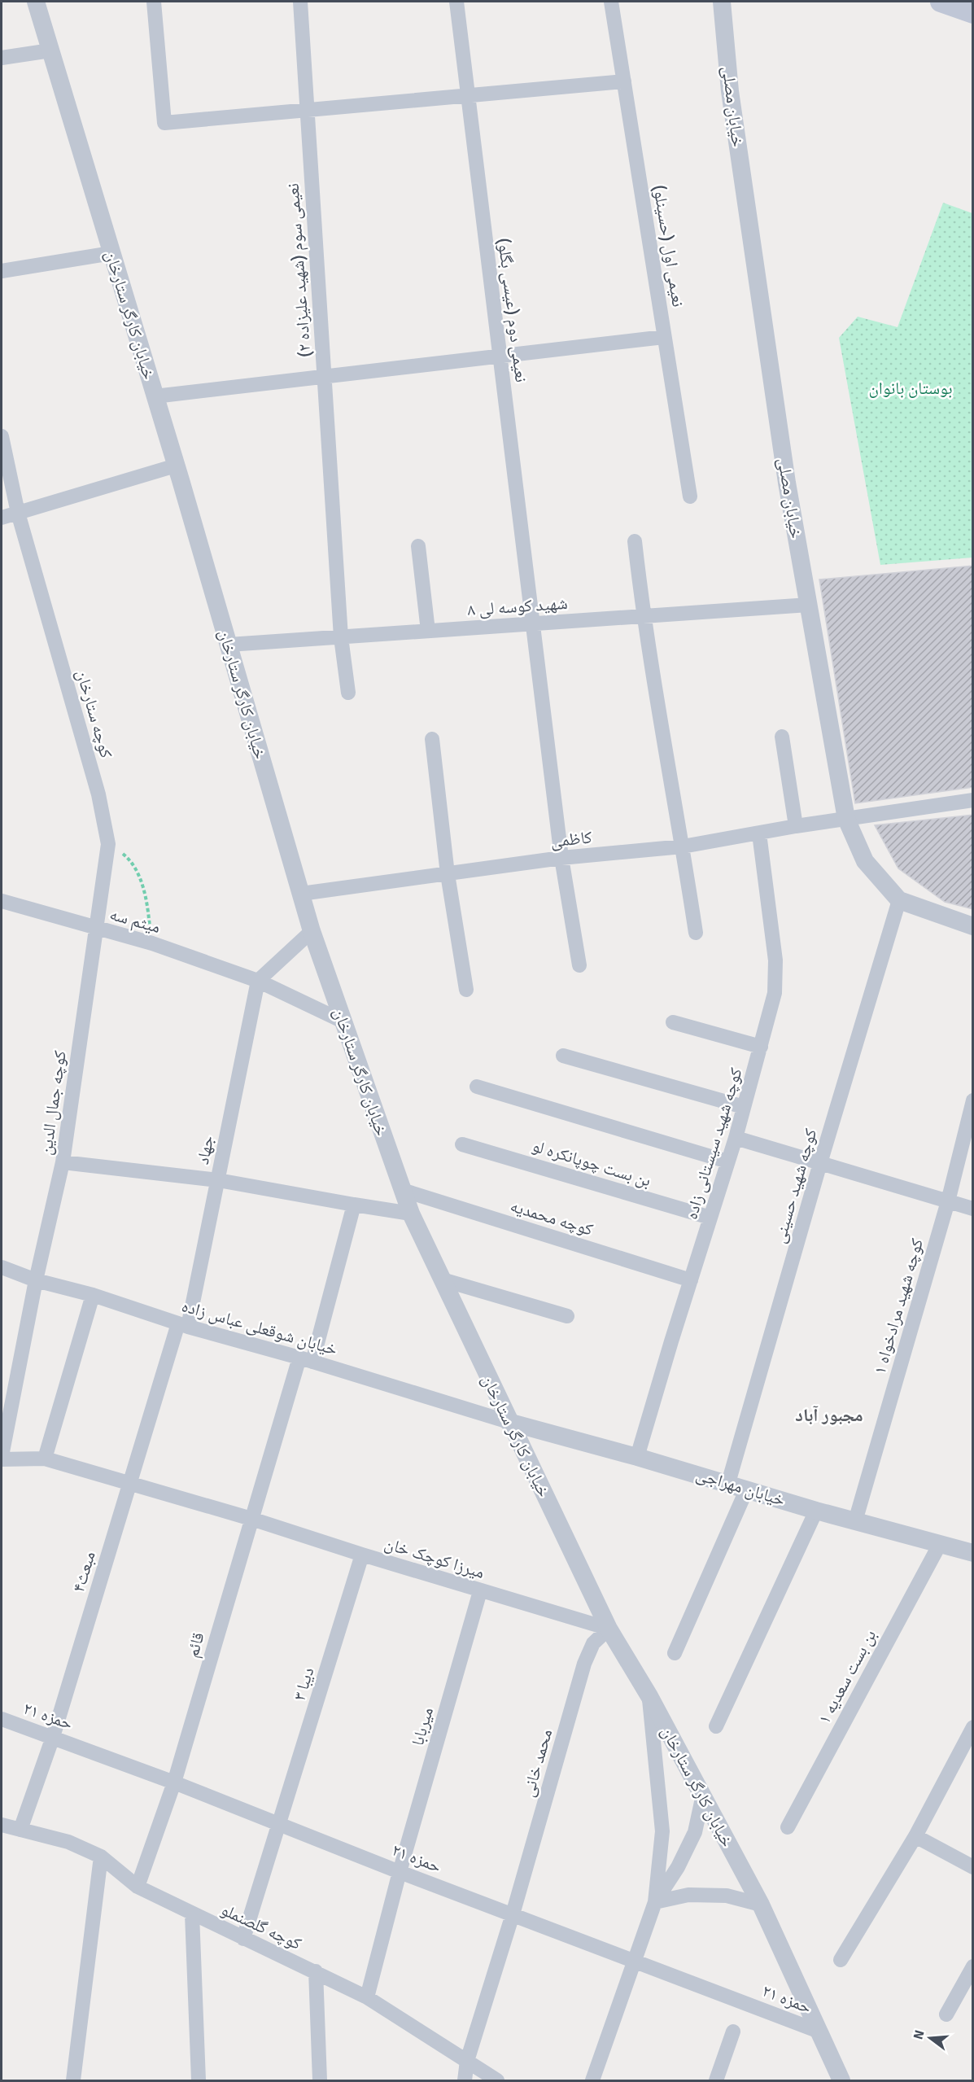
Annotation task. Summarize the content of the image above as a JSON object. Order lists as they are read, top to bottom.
{
  "streets": {
    "street": [
      "خیابان مصلی",
      "نعیمی اول (حسینلو)",
      "نعیمی سوم (شهید علیزاده ۲)",
      "نعیمی دوم (عیسی بگلو)",
      "خیابان کارگر ستارخان",
      "شهید کوسه لی ۸",
      "کوچه ستارخان",
      "کاظمی",
      "میثم سه",
      "کوچه جمال الدین",
      "کوچه شهید سیستانی زاده",
      "جهاد",
      "بن بست چوپانکره لو",
      "کوچه شهید حسینی",
      "کوچه محمدیه",
      "۱ کوچه شهید مرادخواه",
      "خیابان شوقعلی عباس زاده",
      "خیابان مهراجی",
      "میرزا کوچک خان",
      "مبعث۴",
      "قائم",
      "بن بست سعدیه ۱",
      "دیبا ۳",
      "حمزه ۲۱",
      "میربابا",
      "محمد خانی",
      "کوچه گلصنملو"
    ]
  },
  "crossings": [
    ["خیابان مصلی", "شهید کوسه لی ۸"],
    ["خیابان مصلی", "کاظمی"],
    ["خیابان مصلی", "کوچه شهید حسینی"],
    ["نعیمی سوم (شهید علیزاده ۲)", "شهید کوسه لی ۸"],
    ["نعیمی دوم (عیسی بگلو)", "شهید کوسه لی ۸"],
    ["نعیمی دوم (عیسی بگلو)", "کاظمی"],
    ["خیابان کارگر ستارخان", "شهید کوسه لی ۸"],
    ["خیابان کارگر ستارخان", "کاظمی"],
    ["خیابان کارگر ستارخان", "میثم سه"],
    ["خیابان کارگر ستارخان", "کوچه محمدیه"],
    ["خیابان کارگر ستارخان", "خیابان شوقعلی عباس زاده"],
    ["خیابان کارگر ستارخان", "خیابان مهراجی"],
    ["خیابان کارگر ستارخان", "میرزا کوچک خان"],
    ["خیابان کارگر ستارخان", "حمزه ۲۱"],
    ["خیابان کارگر ستارخان", "محمد خانی"],
    ["کوچه ستارخان", "میثم سه"],
    ["کوچه ستارخان", "کوچه جمال الدین"],
    ["کاظمی", "کوچه شهید سیستانی زاده"],
    ["میثم سه", "کوچه جمال الدین"],
    ["میثم سه", "جهاد"],
    ["کوچه جمال الدین", "خیابان شوقعلی عباس زاده"],
    ["کوچه شهید سیستانی زاده", "بن بست چوپانکره لو"],
    ["کوچه شهید سیستانی زاده", "کوچه محمدیه"],
    ["کوچه شهید سیستانی زاده", "خیابان مهراجی"],
    ["جهاد", "خیابان شوقعلی عباس زاده"],
    ["جهاد", "مبعث۴"],
    ["کوچه شهید حسینی", "خیابان مهراجی"],
    ["۱ کوچه شهید مرادخواه", "خیابان مهراجی"],
    ["خیابان شوقعلی عباس زاده", "خیابان مهراجی"],
    ["خیابان شوقعلی عباس زاده", "مبعث۴"],
    ["خیابان شوقعلی عباس زاده", "قائم"],
    ["خیابان مهراجی", "بن بست سعدیه ۱"],
    ["میرزا کوچک خان", "مبعث۴"],
    ["میرزا کوچک خان", "قائم"],
    ["میرزا کوچک خان", "دیبا ۳"],
    ["میرزا کوچک خان", "میربابا"],
    ["میرزا کوچک خان", "محمد خانی"],
    ["مبعث۴", "حمزه ۲۱"],
    ["مبعث۴", "کوچه گلصنملو"],
    ["قائم", "حمزه ۲۱"],
    ["قائم", "کوچه گلصنملو"],
    ["دیبا ۳", "حمزه ۲۱"],
    ["دیبا ۳", "کوچه گلصنملو"],
    ["حمزه ۲۱", "میربابا"],
    ["حمزه ۲۱", "محمد خانی"],
    ["میربابا", "کوچه گلصنملو"],
    ["محمد خانی", "کوچه گلصنملو"]
  ],
  "districts": ["مجبور آباد"],
  "parks": ["بوستان بانوان"],
  "north": "left"
}
